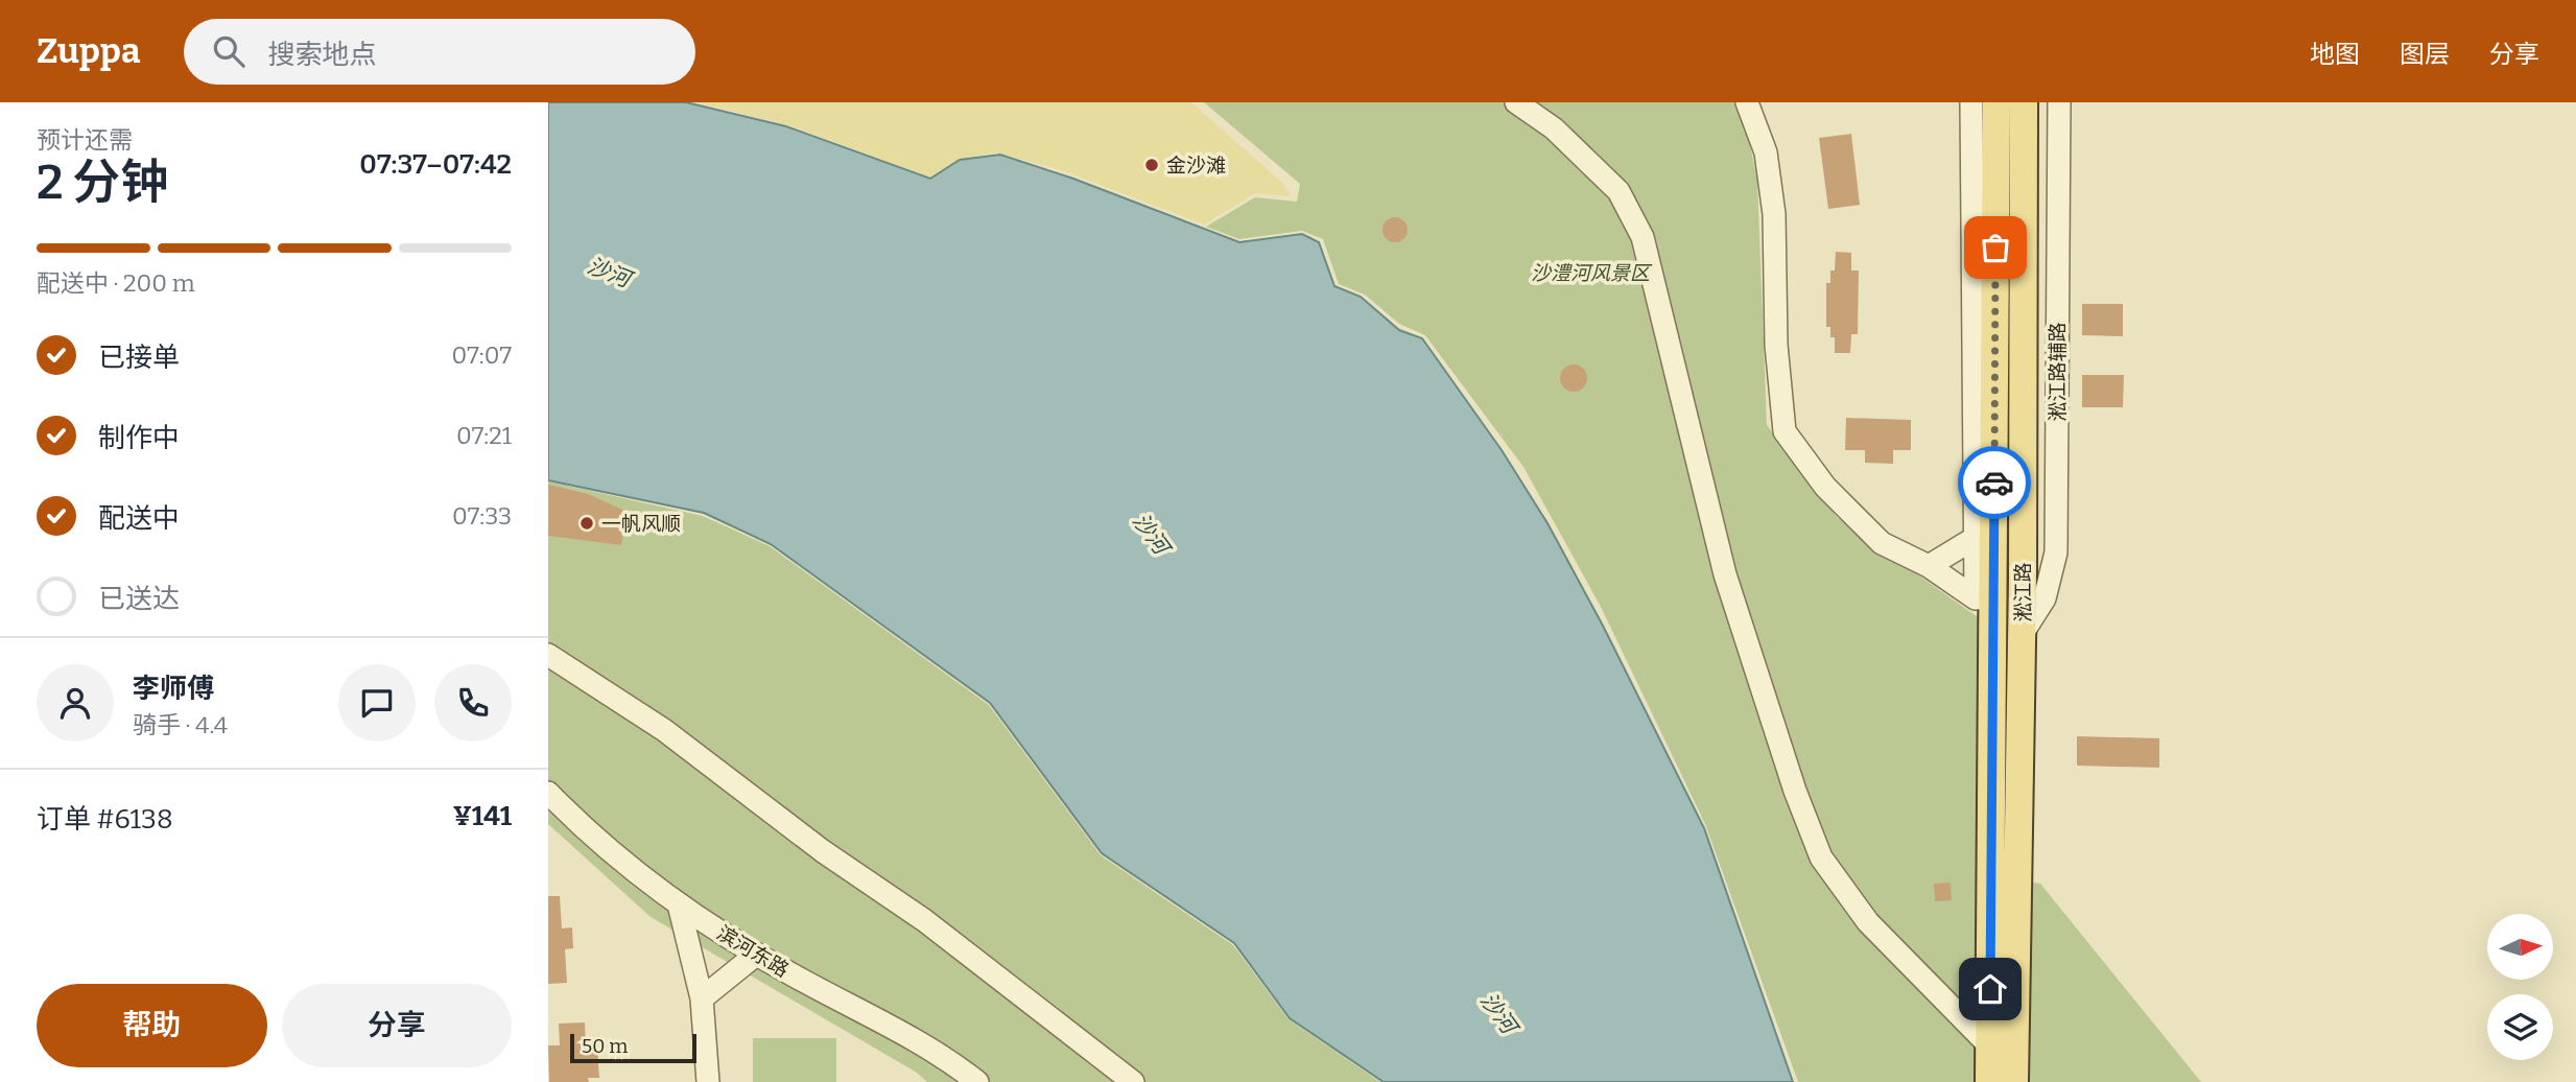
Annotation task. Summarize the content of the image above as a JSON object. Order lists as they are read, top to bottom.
{
  "streets": {
    "main road": ["淞江路"],
    "street": ["淞江路辅路", "滨河东路"]
  },
  "crossings": [
    ["淞江路辅路", "淞江路"]
  ],
  "water": ["沙河"],
  "parks": ["沙澧河风景区"],
  "places": ["金沙滩", "一帆风顺"],
  "scale_bar": "50 m",
  "north": "right",
  "page": {
    "header": "Zuppa",
    "search": "搜索地点",
    "nav": ["地图", "图层", "分享"],
    "heading": ["2 分钟", "预计还需", "07:37–07:42"],
    "panel": [
      "李师傅",
      "骑手 · 4.4",
      "订单 #6138",
      "¥141"
    ],
    "bar": "配送中 · 200 m",
    "list": [
      ["已接单", "07:07"],
      ["制作中", "07:21"],
      ["配送中", "07:33"],
      "已送达"
    ],
    "buttons": ["帮助", "分享"],
    "scale": "50 m"
  }
}
